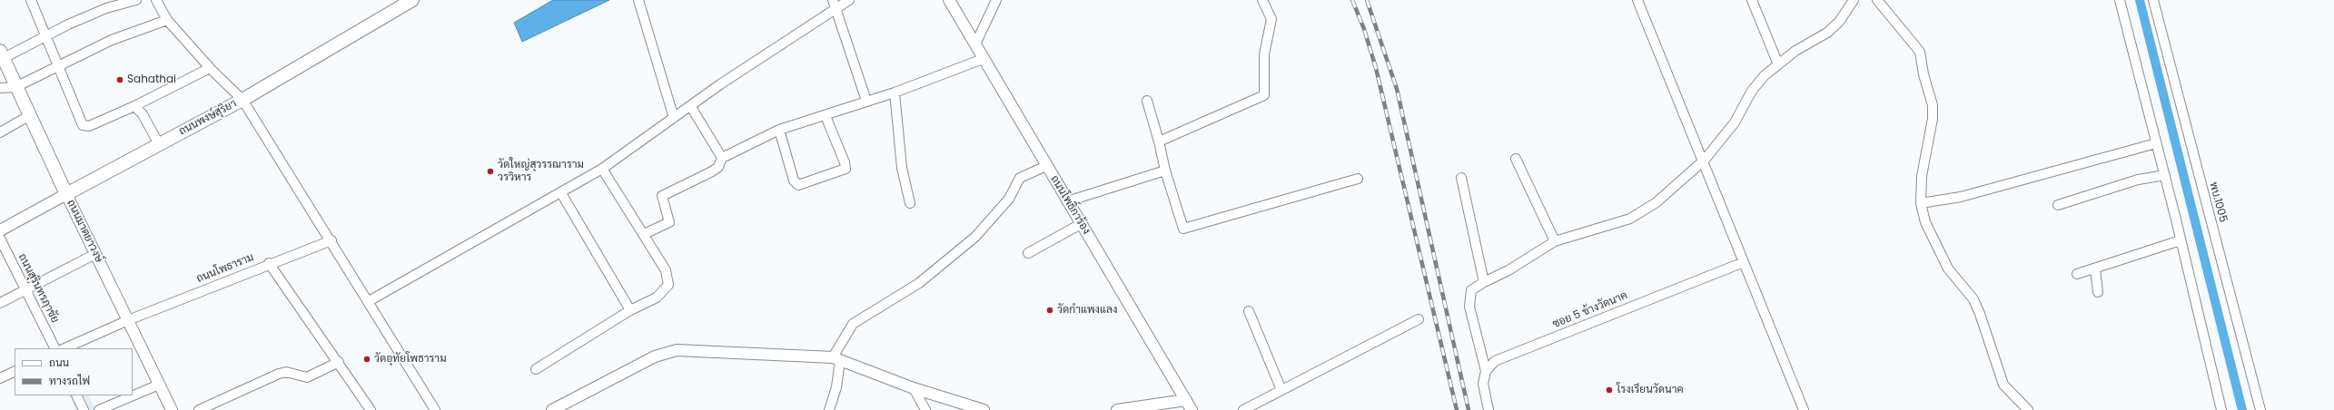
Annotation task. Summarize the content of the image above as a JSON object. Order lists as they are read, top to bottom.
{
  "streets": {
    "main road": ["ถนนพงษ์สุริยา", "ถนนมาตยาวงษ์"],
    "street": [
      "พบ.1005",
      "ถนนโพธิ์การ้อง",
      "ถนนโพธาราม",
      "ถนนสุรินทรฦาชัย",
      "ซอย 5 ข้างวัดนาค"
    ]
  },
  "crossings": [
    ["ถนนพงษ์สุริยา", "ถนนมาตยาวงษ์"],
    ["ถนนพงษ์สุริยา", "ถนนสุรินทรฦาชัย"],
    ["ถนนมาตยาวงษ์", "ถนนโพธาราม"]
  ],
  "places": [
    "Sahathai",
    "วัดใหญ่สุวรรณาราม วรวิหาร",
    "วัดกำแพงแลง",
    "วัดอุทัยโพธาราม",
    "โรงเรียนวัดนาค"
  ],
  "legend": ["ถนน", "ทางรถไฟ"]
}
